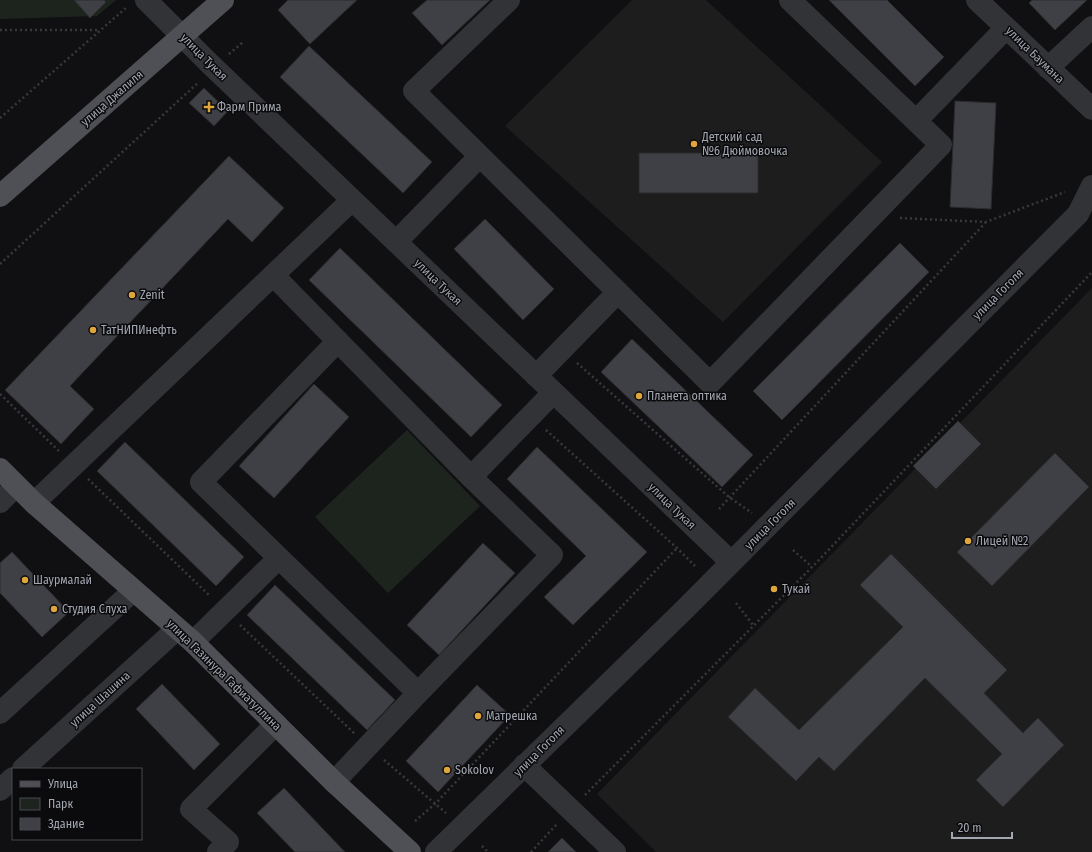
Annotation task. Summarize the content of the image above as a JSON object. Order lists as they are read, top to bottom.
{
  "streets": {
    "main road": ["улица Джалиля", "улица Газинура Гафиатуллина"],
    "street": [
      "улица Баумана",
      "улица Тукая",
      "улица Гоголя",
      "улица Шашина"
    ]
  },
  "crossings": [
    ["улица Тукая", "улица Джалиля"],
    ["улица Тукая", "улица Гоголя"],
    ["улица Газинура Гафиатуллина", "улица Шашина"]
  ],
  "places": {
    "health": ["Фарм Прима"],
    "other": [
      "Детский сад №6 Дюймовочка",
      "Zenit",
      "ТатНИПИнефть",
      "Планета оптика",
      "Лицей №2",
      "Шаурмалай",
      "Тукай",
      "Студия Слуха",
      "Матрешка",
      "Sokolov"
    ]
  },
  "legend": ["Улица", "Парк", "Здание"],
  "scale_bar": "20 m"
}
